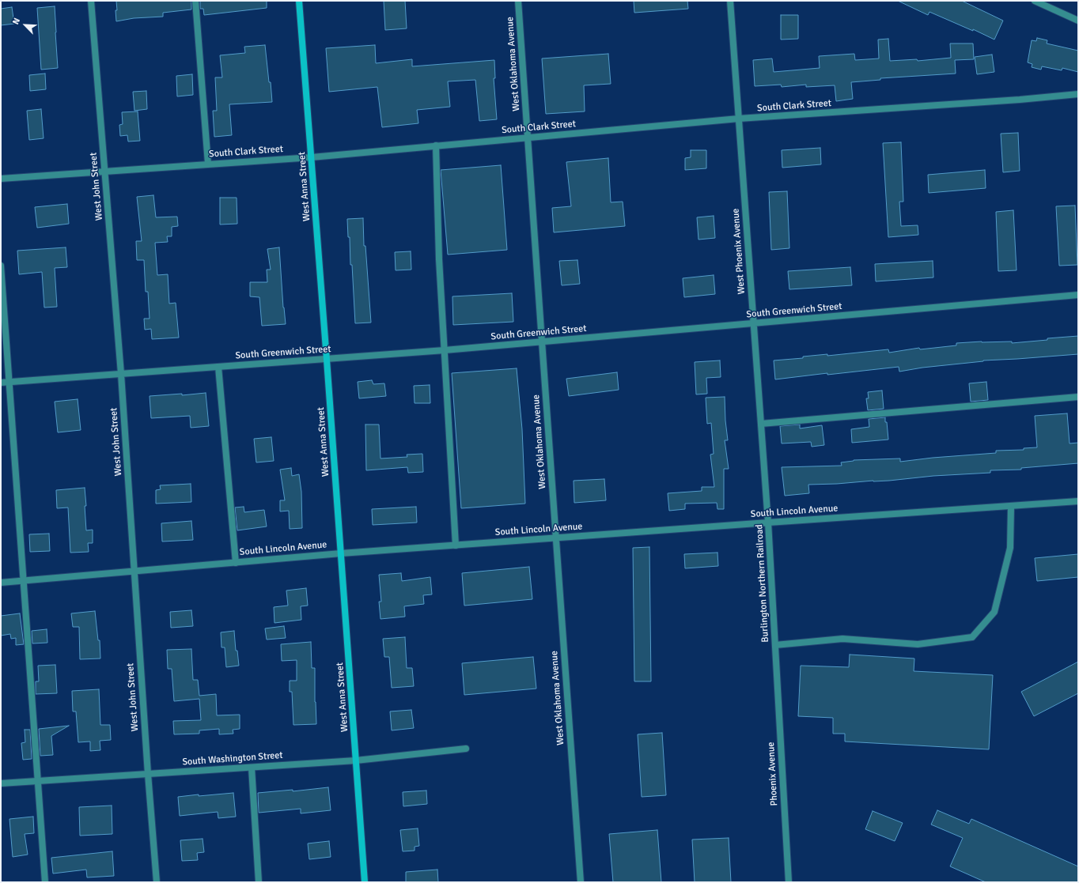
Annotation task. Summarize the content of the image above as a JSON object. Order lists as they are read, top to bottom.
{
  "streets": {
    "main road": ["West Anna Street"],
    "street": [
      "West Oklahoma Avenue",
      "South Clark Street",
      "West John Street",
      "West Phoenix Avenue",
      "South Greenwich Street",
      "South Lincoln Avenue",
      "Burlington Northern Railroad",
      "South Washington Street",
      "Phoenix Avenue"
    ]
  },
  "crossings": [
    ["West Oklahoma Avenue", "South Clark Street"],
    ["West Oklahoma Avenue", "South Greenwich Street"],
    ["West Oklahoma Avenue", "South Lincoln Avenue"],
    ["South Clark Street", "West John Street"],
    ["South Clark Street", "West Anna Street"],
    ["South Clark Street", "West Phoenix Avenue"],
    ["West John Street", "South Greenwich Street"],
    ["West John Street", "South Lincoln Avenue"],
    ["West John Street", "South Washington Street"],
    ["West Anna Street", "South Greenwich Street"],
    ["West Anna Street", "South Lincoln Avenue"],
    ["West Anna Street", "South Washington Street"],
    ["West Phoenix Avenue", "South Greenwich Street"],
    ["West Phoenix Avenue", "Burlington Northern Railroad"],
    ["South Lincoln Avenue", "Burlington Northern Railroad"],
    ["Burlington Northern Railroad", "Phoenix Avenue"]
  ],
  "north": "top left"
}
